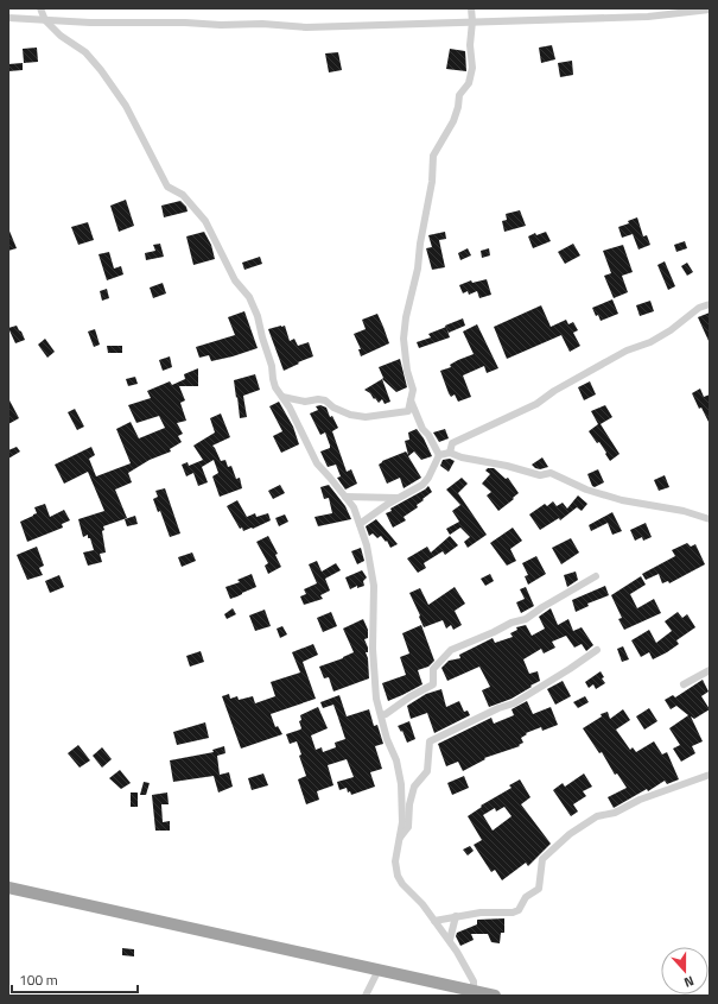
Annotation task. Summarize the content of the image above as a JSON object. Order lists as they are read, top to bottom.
{
  "scale_bar": "100 m",
  "north": "bottom"
}
